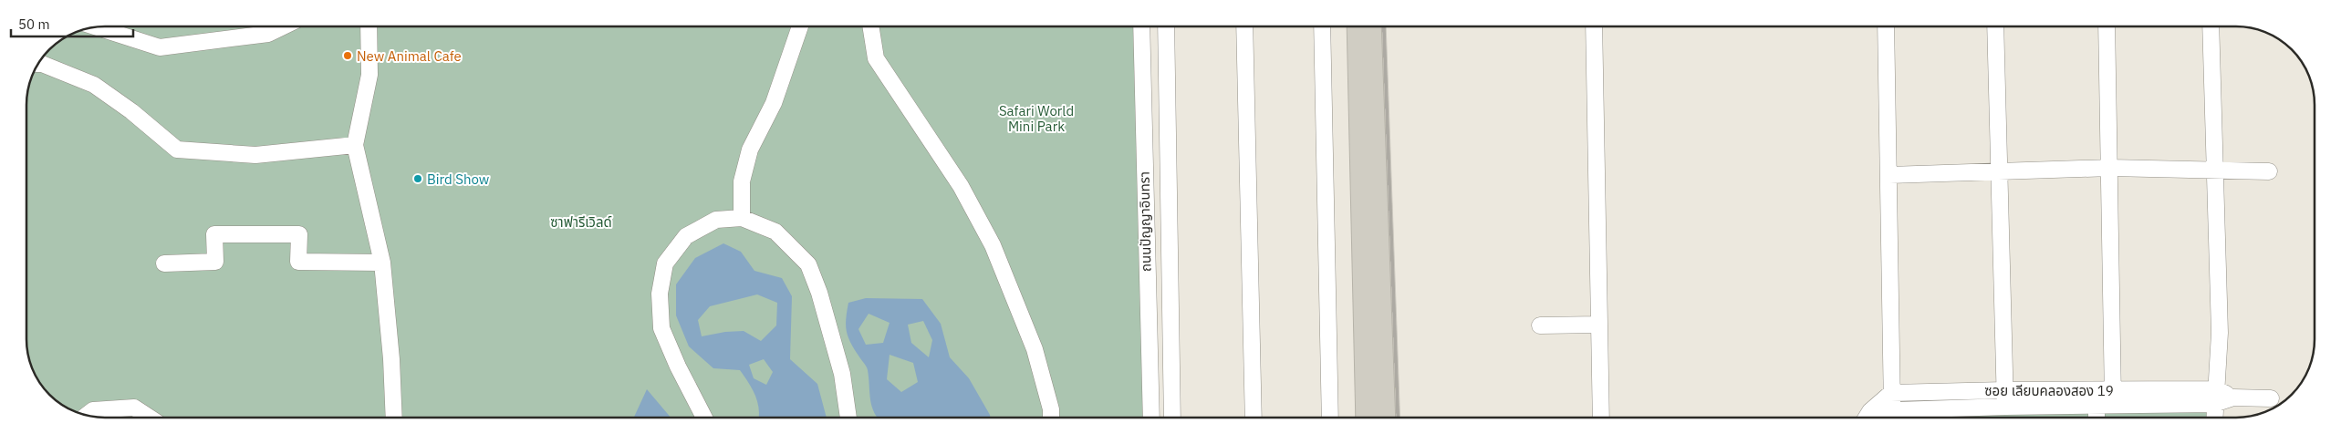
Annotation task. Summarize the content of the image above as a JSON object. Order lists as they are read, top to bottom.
{
  "streets": {
    "street": ["ถนนปัญญาอินทรา", "ซอย เลียบคลองสอง 19"]
  },
  "parks": ["Safari World Mini Park", "ซาฟารีเวิลด์"],
  "places": ["New Animal Cafe", "Bird Show"],
  "scale_bar": "50 m"
}
